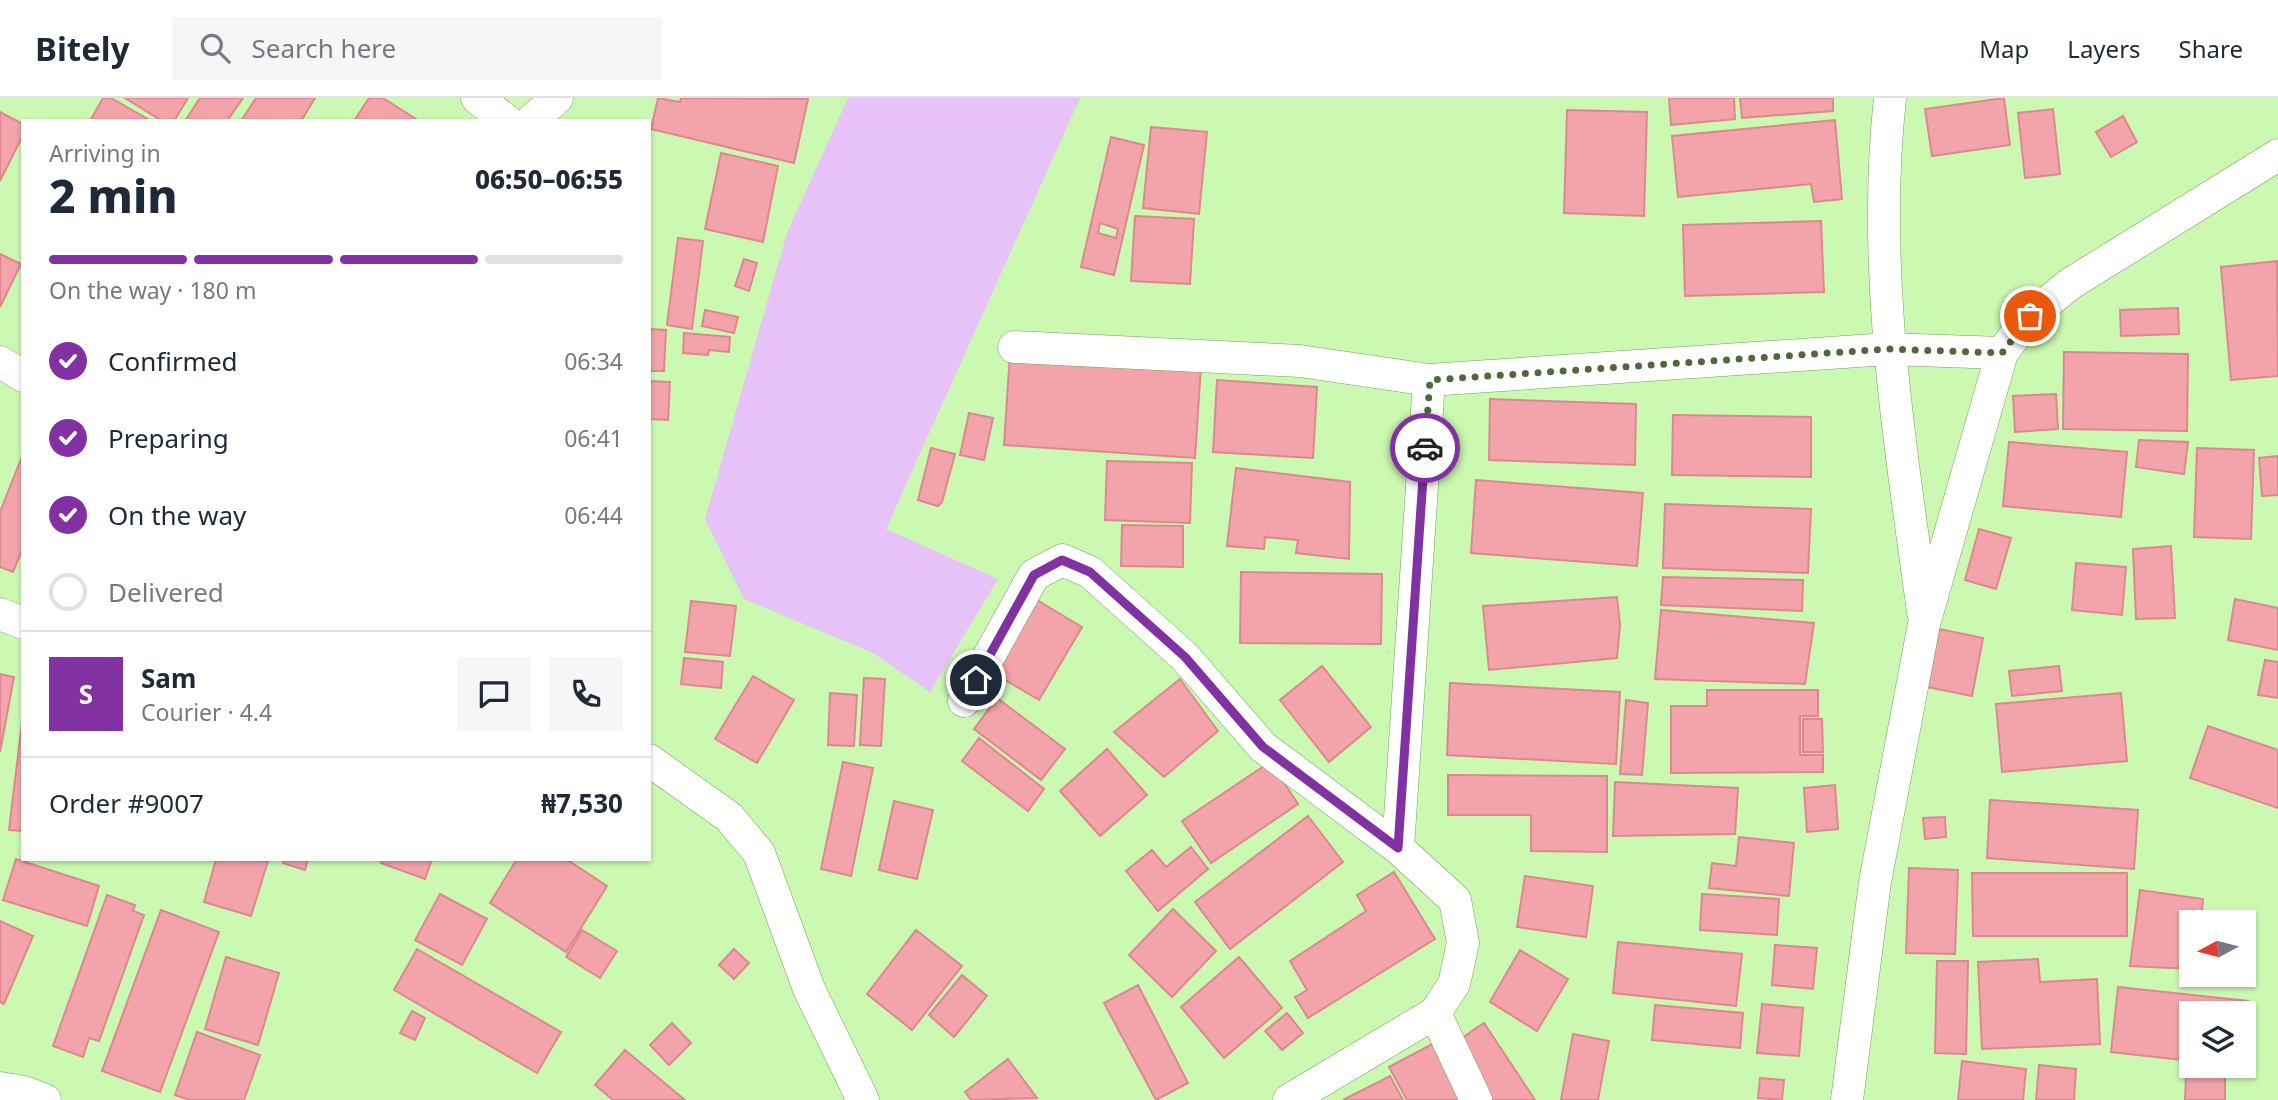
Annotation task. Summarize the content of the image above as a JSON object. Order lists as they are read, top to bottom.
{
  "north": "left",
  "page": {
    "header": "Bitely",
    "search": "Search here",
    "nav": ["Map", "Layers", "Share"],
    "heading": ["2 min", "Arriving in", "06:50–06:55"],
    "panel": [
      "Sam",
      "Courier · 4.4",
      "Order #9007",
      "₦7,530"
    ],
    "bar": "On the way · 180 m",
    "list": [
      ["Confirmed", "06:34"],
      ["Preparing", "06:41"],
      ["On the way", "06:44"],
      "Delivered"
    ],
    "round": "S"
  }
}
